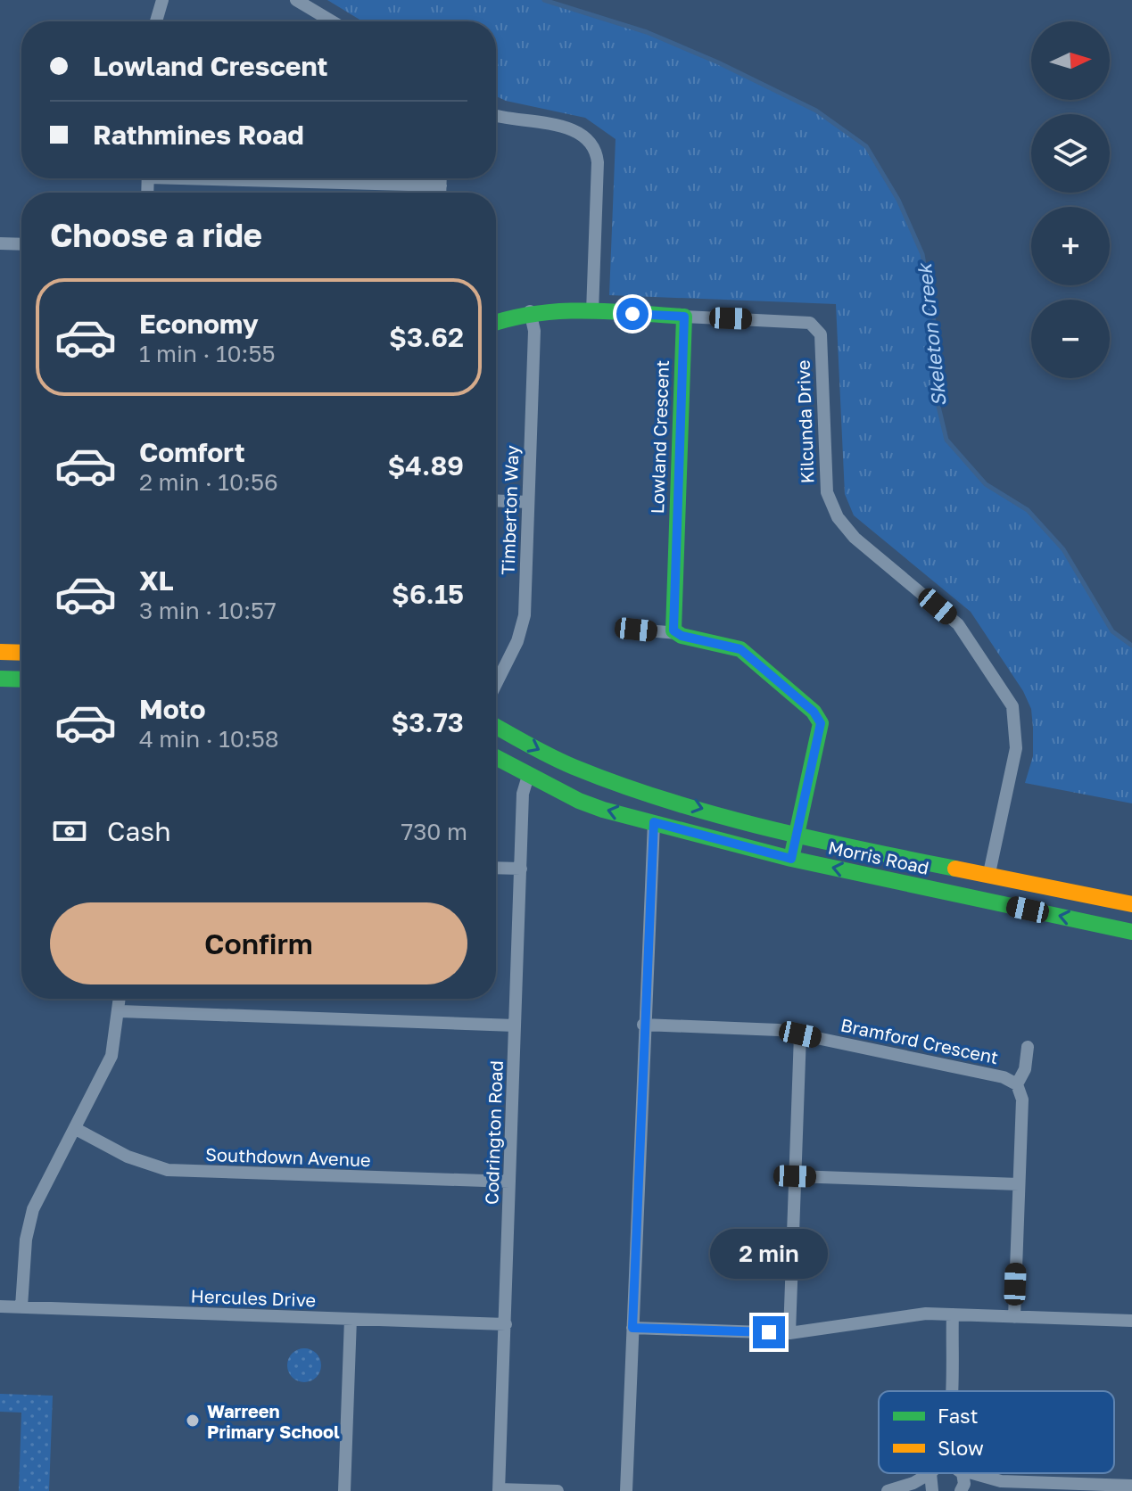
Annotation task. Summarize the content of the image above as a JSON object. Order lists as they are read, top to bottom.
{
  "streets": {
    "street": [
      "Kilcunda Drive",
      "Lowland Crescent",
      "Timberton Way",
      "Morris Road",
      "Bramford Crescent",
      "Codrington Road",
      "Southdown Avenue",
      "Hercules Drive"
    ]
  },
  "crossings": [
    ["Kilcunda Drive", "Lowland Crescent"],
    ["Kilcunda Drive", "Morris Road"],
    ["Morris Road", "Codrington Road"],
    ["Codrington Road", "Southdown Avenue"],
    ["Codrington Road", "Hercules Drive"]
  ],
  "water": ["Skeleton Creek"],
  "places": ["Warreen Primary School"],
  "legend": ["Fast", "Slow"],
  "north": "right",
  "page": {
    "map_buttons": ["+", "−"],
    "banner": ["Lowland Crescent", "Rathmines Road"],
    "heading": "Choose a ride",
    "list": [
      {
        "name": "Economy",
        "note": "1 min · 10:55",
        "value": "$3.62"
      },
      {
        "name": "Comfort",
        "note": "2 min · 10:56",
        "value": "$4.89"
      },
      {
        "name": "XL",
        "note": "3 min · 10:57",
        "value": "$6.15"
      },
      {
        "name": "Moto",
        "note": "4 min · 10:58",
        "value": "$3.73"
      }
    ],
    "pay": ["Cash", "730 m"],
    "buttons": "Confirm",
    "bubble": "2 min"
  }
}
